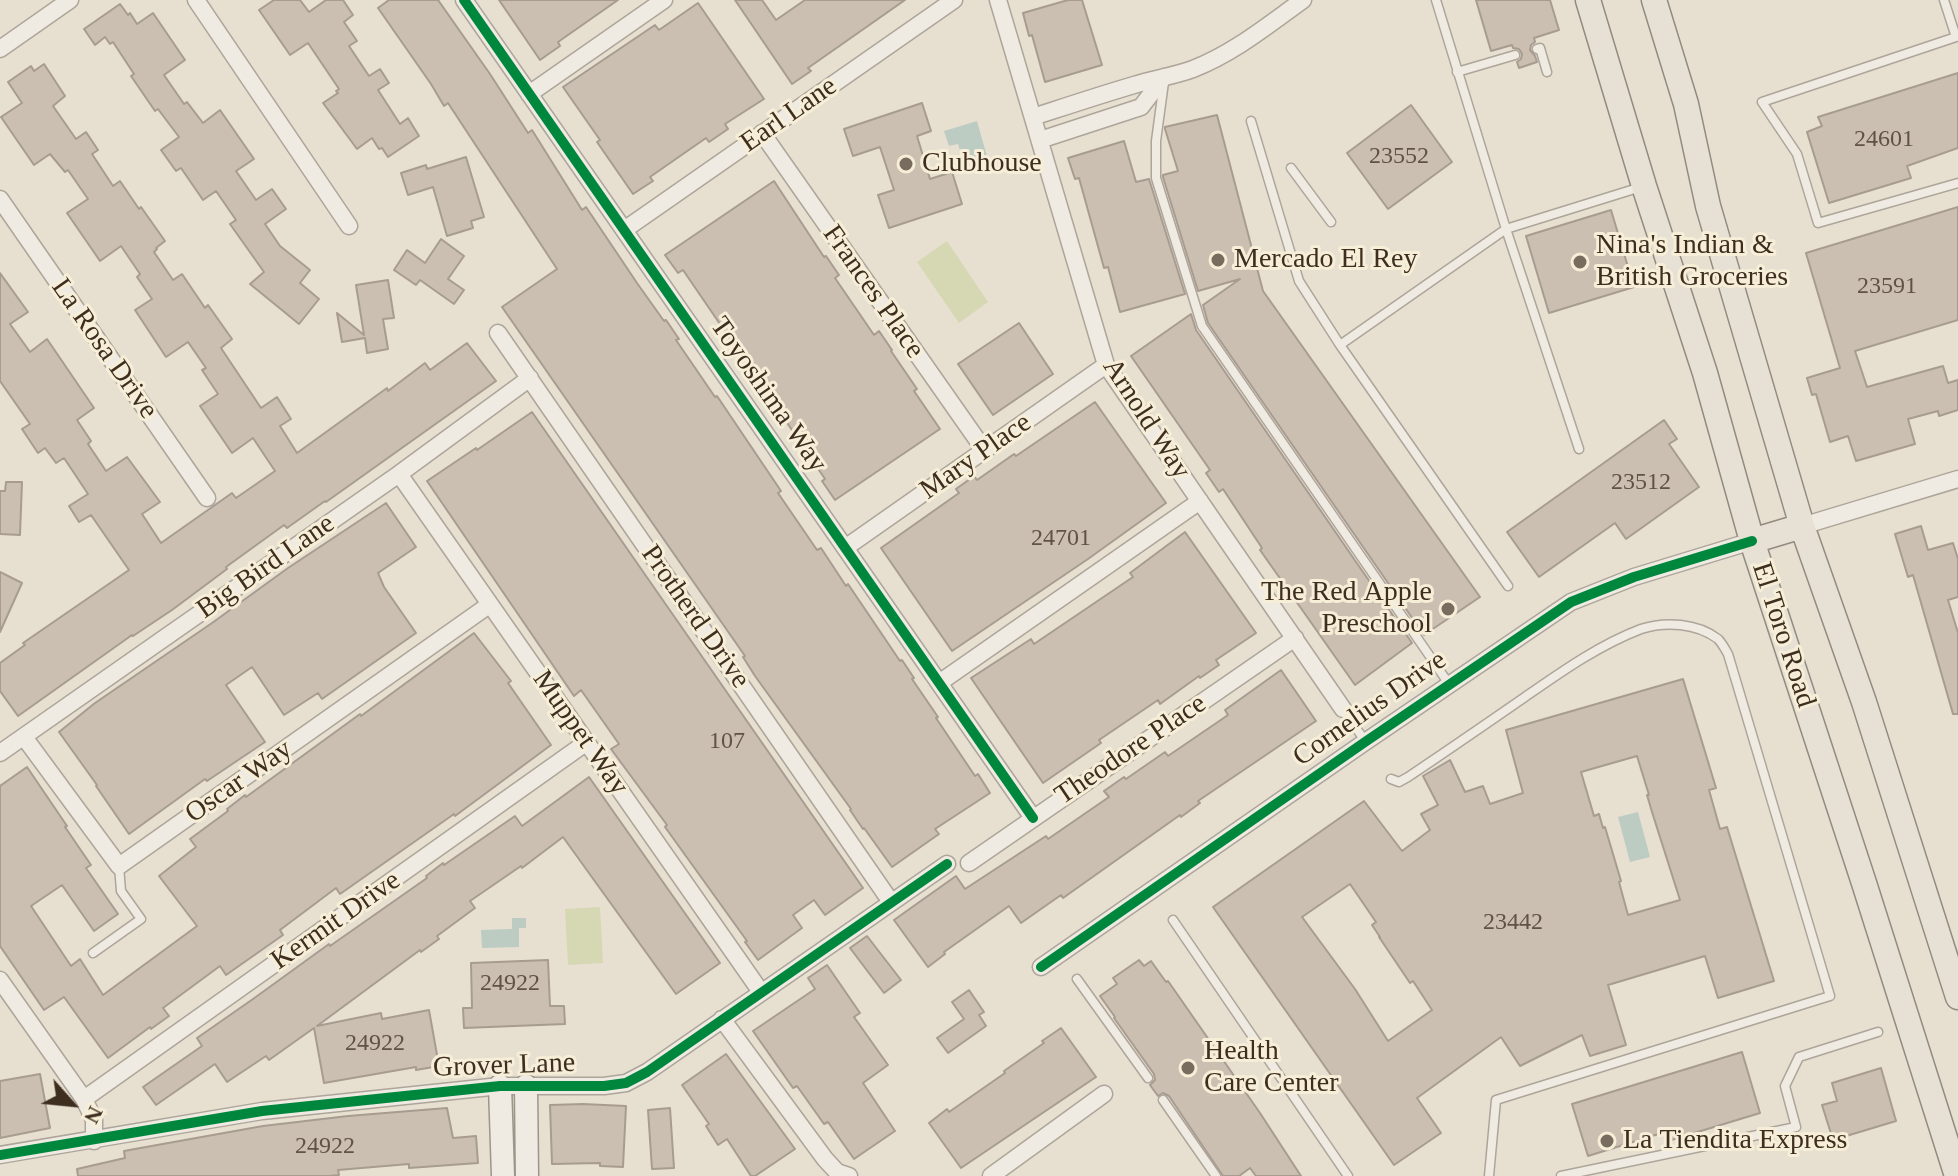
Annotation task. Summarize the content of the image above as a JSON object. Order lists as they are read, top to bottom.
{
  "streets": {
    "main road": ["El Toro Road"],
    "street": [
      "Earl Lane",
      "Frances Place",
      "La Rosa Drive",
      "Toyoshima Way",
      "Arnold Way",
      "Mary Place",
      "Big Bird Lane",
      "Protherd Drive",
      "Cornelius Drive",
      "Muppet Way",
      "Theodore Place",
      "Oscar Way",
      "Kermit Drive",
      "Grover Lane"
    ]
  },
  "crossings": [
    ["Earl Lane", "Frances Place"],
    ["Earl Lane", "Toyoshima Way"],
    ["Frances Place", "Mary Place"],
    ["Toyoshima Way", "Mary Place"],
    ["Toyoshima Way", "Theodore Place"],
    ["Arnold Way", "Mary Place"],
    ["Arnold Way", "Theodore Place"],
    ["Big Bird Lane", "Protherd Drive"],
    ["Big Bird Lane", "Muppet Way"],
    ["Protherd Drive", "Grover Lane"],
    ["El Toro Road", "Cornelius Drive"],
    ["Muppet Way", "Oscar Way"],
    ["Muppet Way", "Kermit Drive"],
    ["Muppet Way", "Grover Lane"]
  ],
  "places": [
    "Clubhouse",
    "Mercado El Rey",
    "Nina's Indian & British Groceries",
    "The Red Apple Preschool",
    "Health Care Center",
    "La Tiendita Express"
  ],
  "house_numbers": [
    "24601",
    "23552",
    "23591",
    "23512",
    "24701",
    "107",
    "23442",
    "24922",
    "24922",
    "24922"
  ],
  "north": "bottom right"
}
